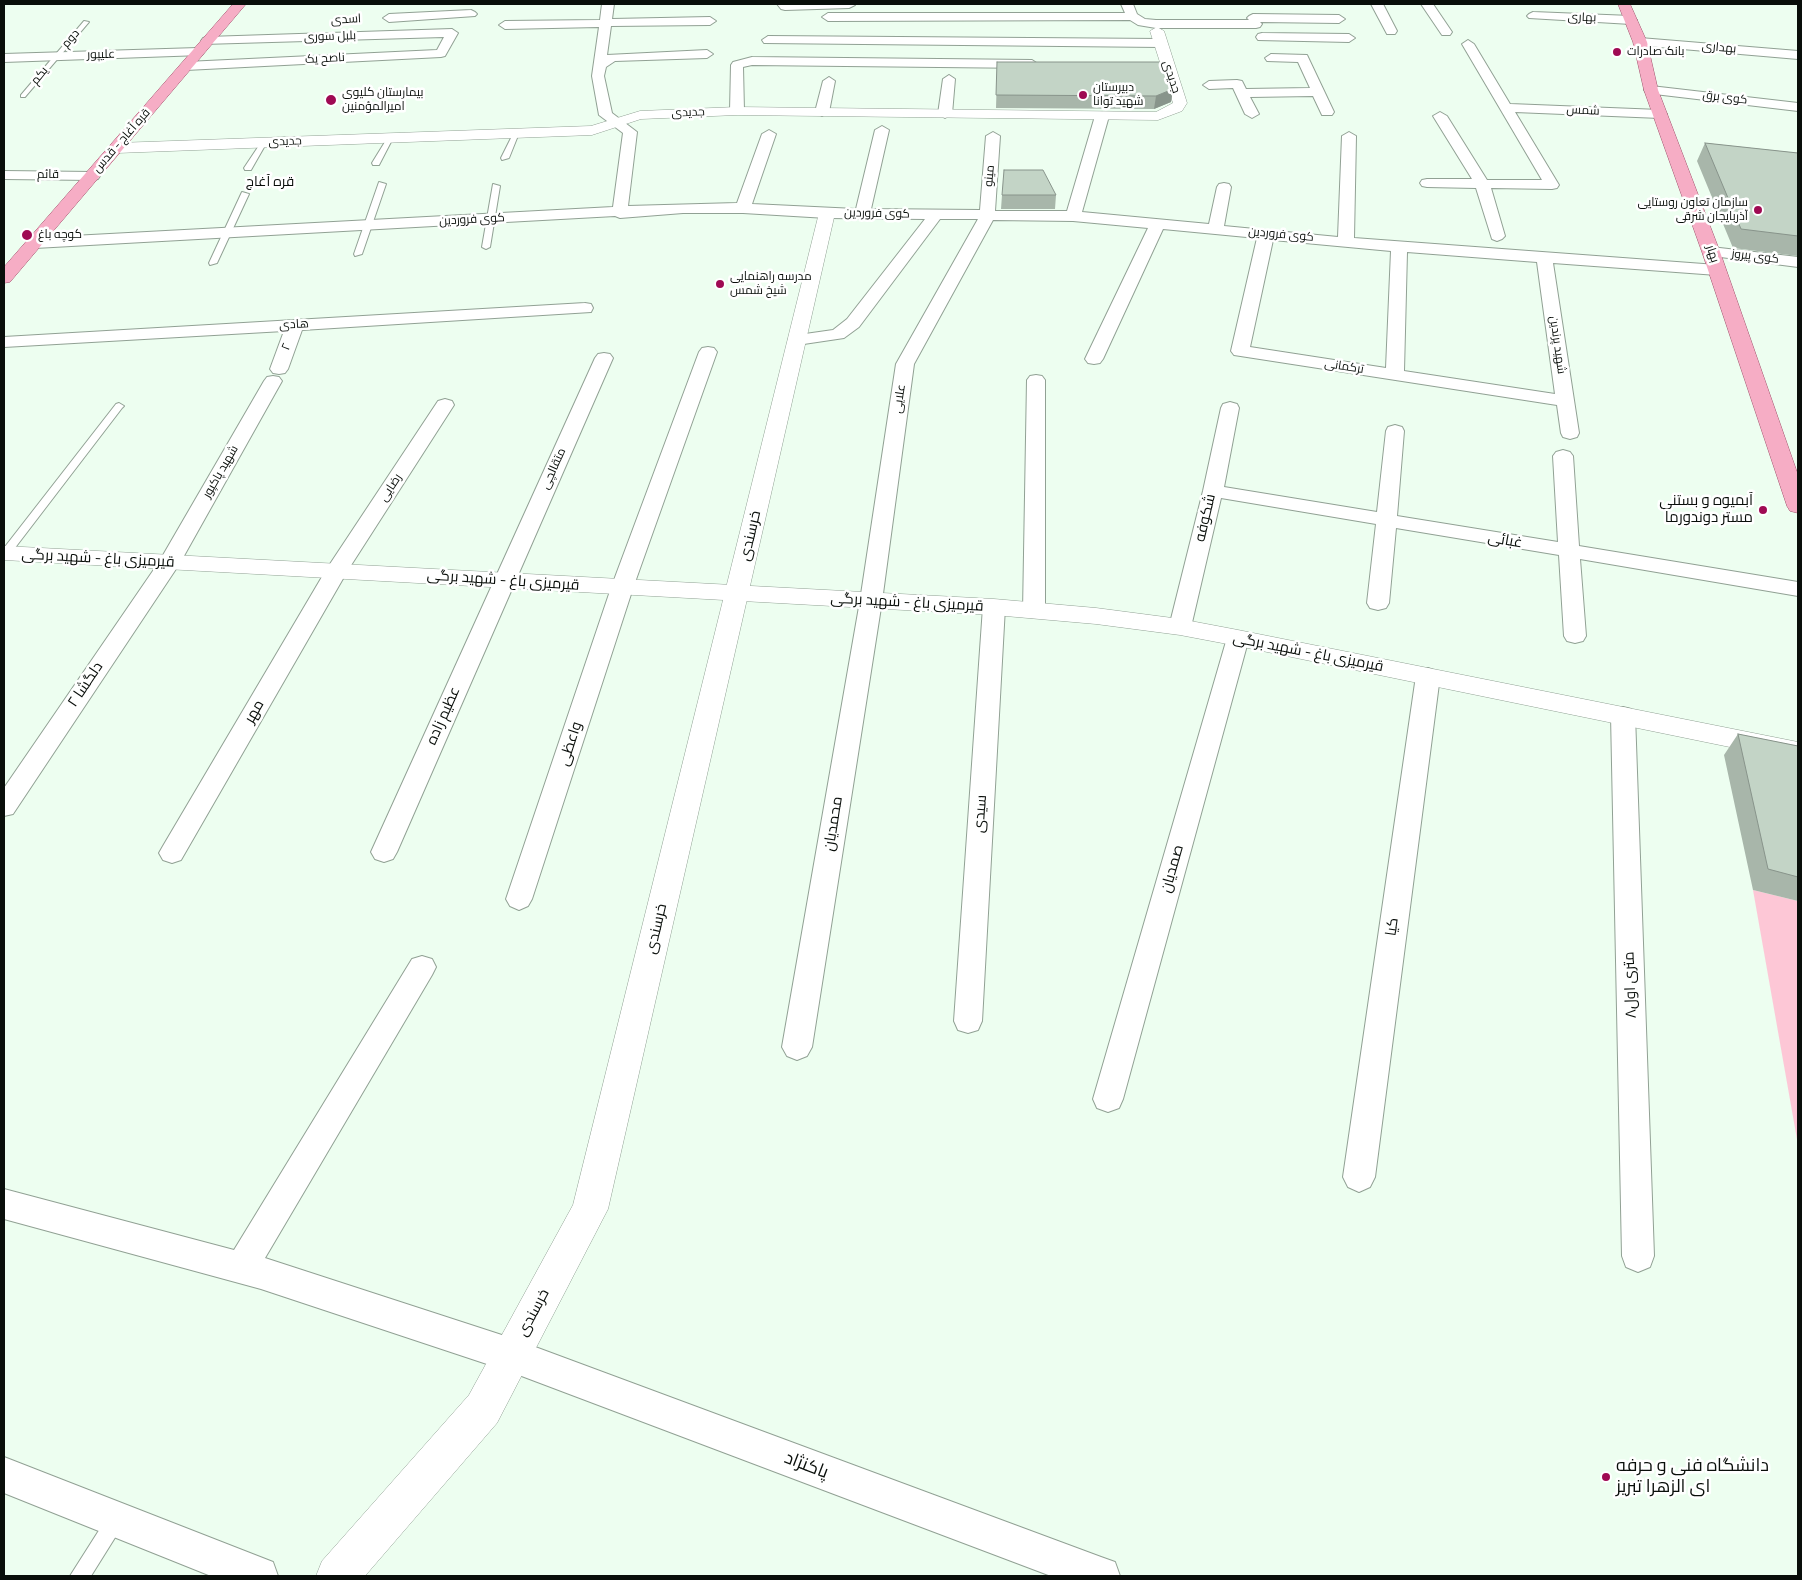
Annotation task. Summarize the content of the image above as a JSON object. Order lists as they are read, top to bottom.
{
  "streets": {
    "main road": ["قره آغاج - قدس", "بهار"],
    "street": [
      "بهاری",
      "اسدی",
      "بلبل سوری",
      "بهداری",
      "علیپور",
      "ناصح یک",
      "جدیدی",
      "کوی برق",
      "شمس",
      "قائم",
      "مینو",
      "کوی فروردین",
      "کوی پیروز",
      "هادی",
      "شهید پرندین",
      "۲",
      "ترکمانی",
      "علایی",
      "متقالچی",
      "شهید پاکپور",
      "رضایی",
      "شکوفه",
      "خرسندی",
      "غبائی",
      "قیرمیزی باغ - شهید برگی",
      "دلگشا ۲",
      "مهر",
      "عظیم زاده",
      "واعظی",
      "سیدی",
      "محمدیان",
      "صمدیان",
      "کیا",
      "۸متری اول",
      "پاکنژاد"
    ],
    "lane": ["دوم", "یکم"]
  },
  "crossings": [
    ["بهاری", "بهار"],
    ["بلبل سوری", "ناصح یک"],
    ["بلبل سوری", "قره آغاج - قدس"],
    ["دوم", "علیپور"],
    ["دوم", "یکم"],
    ["بهداری", "بهار"],
    ["علیپور", "یکم"],
    ["علیپور", "قره آغاج - قدس"],
    ["ناصح یک", "قره آغاج - قدس"],
    ["جدیدی", "قره آغاج - قدس"],
    ["کوی برق", "بهار"],
    ["شمس", "بهار"],
    ["قره آغاج - قدس", "قائم"],
    ["قره آغاج - قدس", "کوی فروردین"],
    ["مینو", "کوی فروردین"],
    ["مینو", "علایی"],
    ["کوی فروردین", "بهار"],
    ["کوی فروردین", "شهید پرندین"],
    ["کوی فروردین", "ترکمانی"],
    ["کوی فروردین", "علایی"],
    ["کوی فروردین", "خرسندی"],
    ["بهار", "کوی پیروز"],
    ["هادی", "۲"],
    ["شهید پرندین", "ترکمانی"],
    ["۲", "شهید پاکپور"],
    ["علایی", "قیرمیزی باغ - شهید برگی"],
    ["علایی", "محمدیان"],
    ["متقالچی", "قیرمیزی باغ - شهید برگی"],
    ["متقالچی", "عظیم زاده"],
    ["شهید پاکپور", "قیرمیزی باغ - شهید برگی"],
    ["شهید پاکپور", "دلگشا ۲"],
    ["رضایی", "قیرمیزی باغ - شهید برگی"],
    ["رضایی", "مهر"],
    ["شکوفه", "غبائی"],
    ["شکوفه", "قیرمیزی باغ - شهید برگی"],
    ["خرسندی", "قیرمیزی باغ - شهید برگی"],
    ["خرسندی", "پاکنژاد"],
    ["قیرمیزی باغ - شهید برگی", "دلگشا ۲"],
    ["قیرمیزی باغ - شهید برگی", "مهر"],
    ["قیرمیزی باغ - شهید برگی", "عظیم زاده"],
    ["قیرمیزی باغ - شهید برگی", "واعظی"],
    ["قیرمیزی باغ - شهید برگی", "سیدی"],
    ["قیرمیزی باغ - شهید برگی", "محمدیان"],
    ["قیرمیزی باغ - شهید برگی", "صمدیان"],
    ["قیرمیزی باغ - شهید برگی", "کیا"],
    ["قیرمیزی باغ - شهید برگی", "۸متری اول"]
  ],
  "districts": ["قره آغاج"],
  "places": [
    "بانک صادرات",
    "دبیرستان شهید توانا",
    "بیمارستان کلیوی امیرالمؤمنین",
    "سازمان تعاون روستایی آذربایجان شرقی",
    "کوچه باغ",
    "مدرسه راهنمایی شیخ شمس",
    "آبمیوه و بستنی مستر دوندورما",
    "دانشگاه فنی و حرفه ای الزهرا تبریز"
  ]
}
